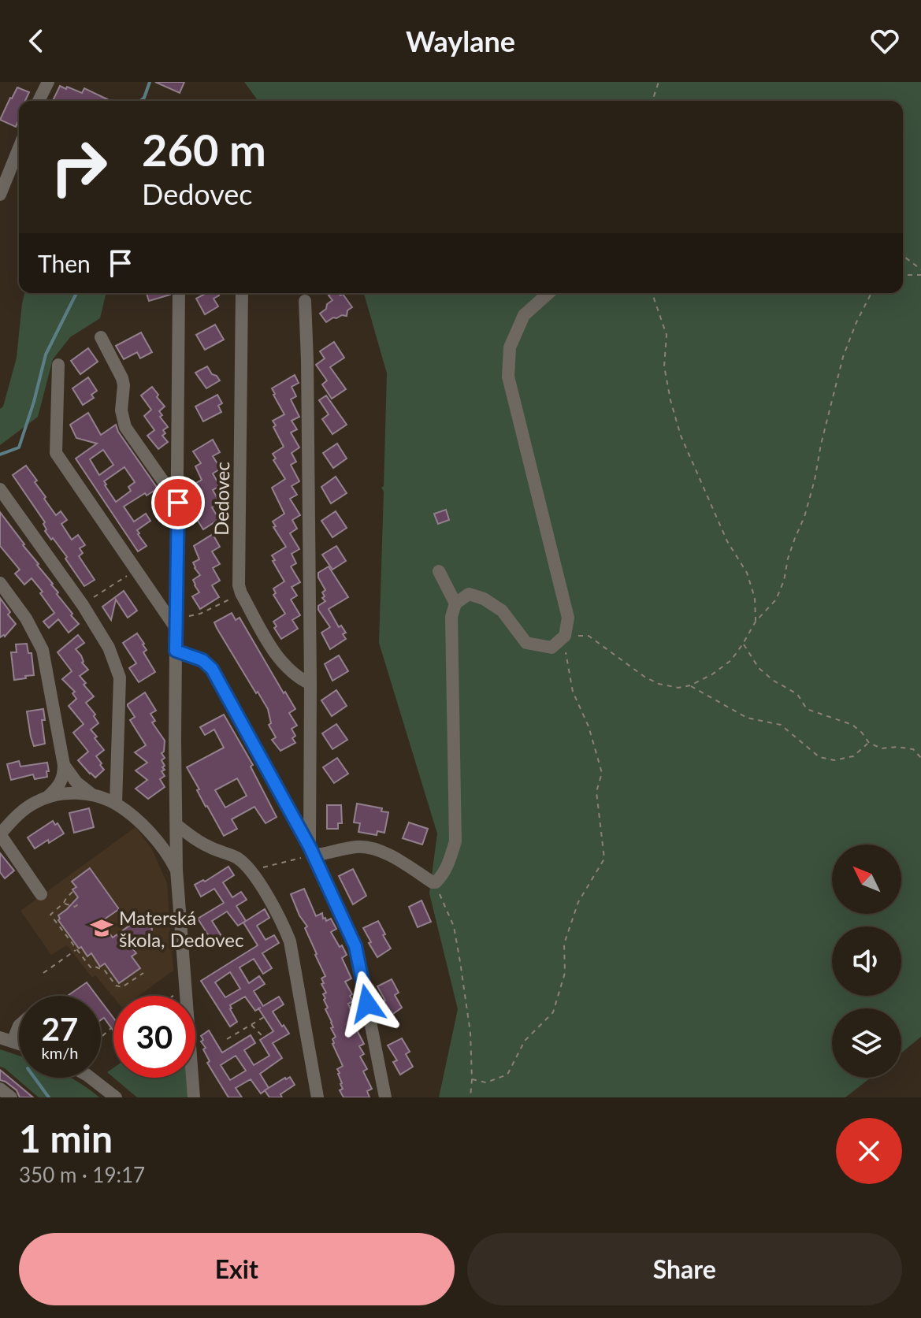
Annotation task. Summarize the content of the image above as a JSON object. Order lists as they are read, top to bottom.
{
  "streets": {
    "street": ["Dedovec"]
  },
  "places": {
    "school or university": ["Materská škola, Dedovec"]
  },
  "north": "top left",
  "page": {
    "header": "Waylane",
    "turn": ["260 m", "Dedovec"],
    "then": "Then",
    "speed": "27 km/h",
    "limit": "30",
    "heading": ["1 min", "350 m · 19:17"],
    "buttons": ["Exit", "Share"]
  }
}
